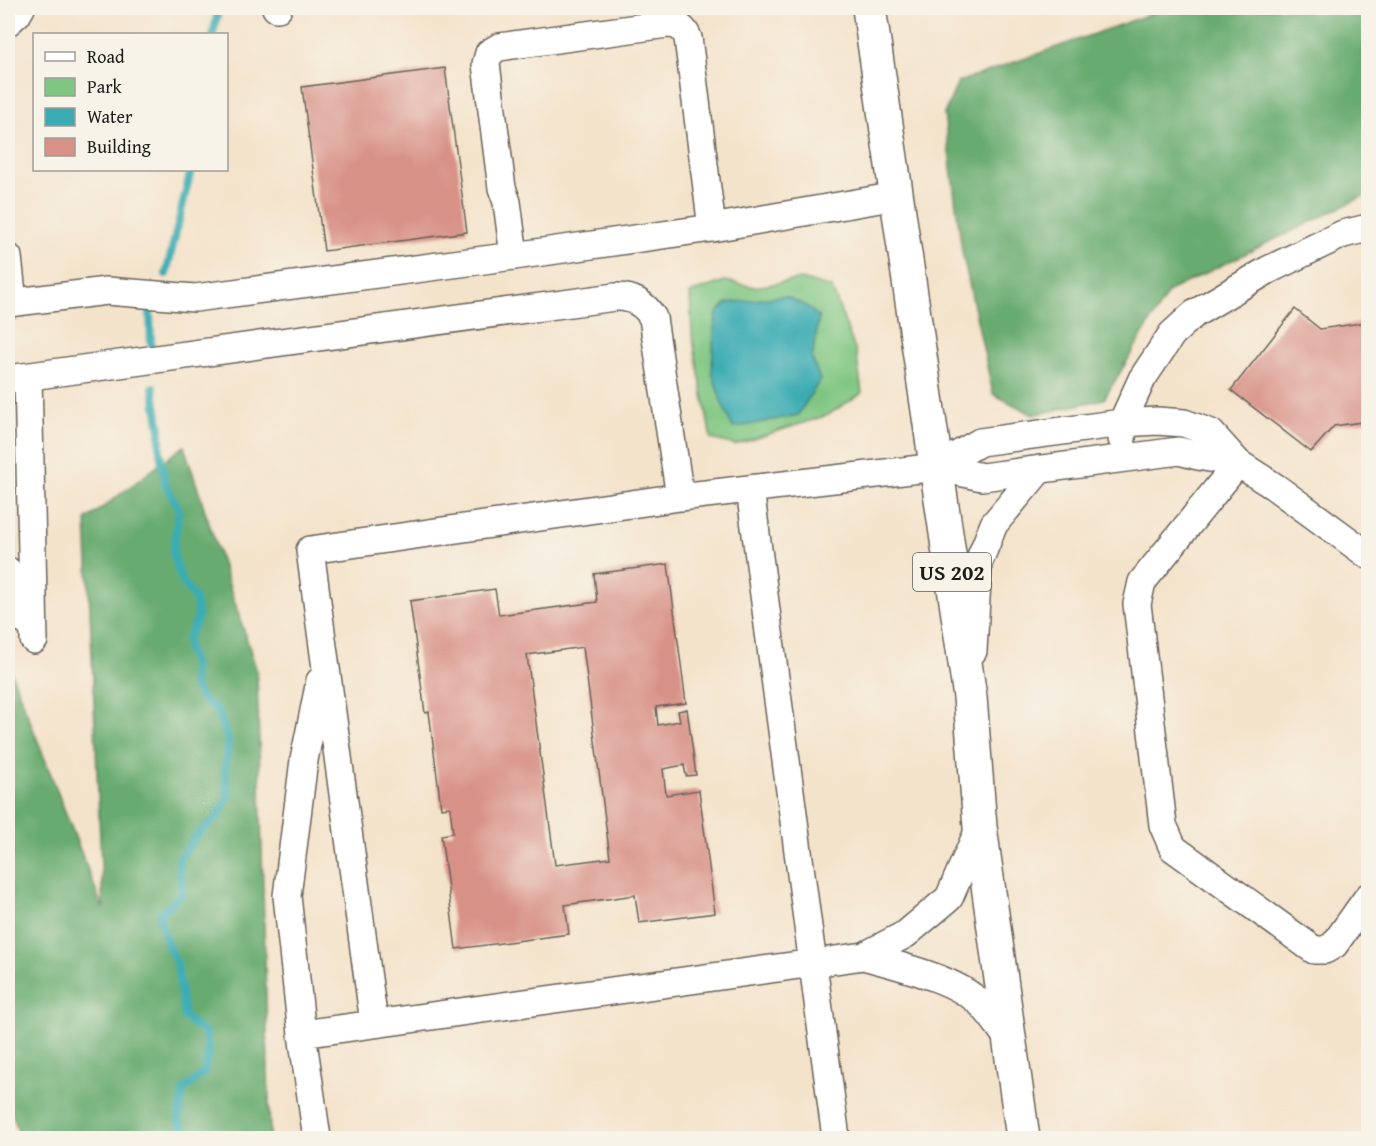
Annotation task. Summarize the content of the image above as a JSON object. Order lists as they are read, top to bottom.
{
  "streets": {
    "highway": ["US 202"]
  },
  "legend": [
    "Road",
    "Park",
    "Water",
    "Building"
  ]
}
